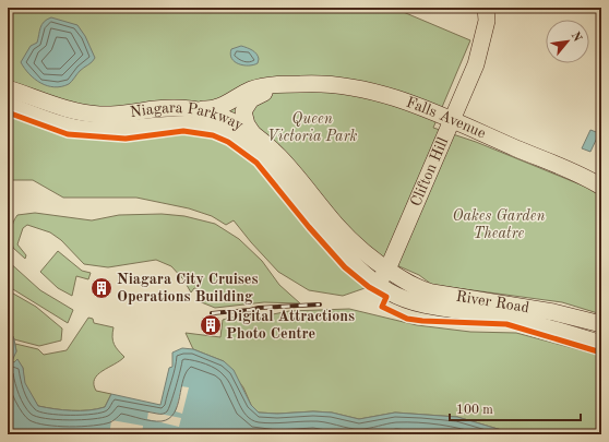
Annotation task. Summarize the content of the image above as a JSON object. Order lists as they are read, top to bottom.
{
  "streets": {
    "main road": [
      "Falls Avenue",
      "Niagara Parkway",
      "Clifton Hill",
      "River Road"
    ]
  },
  "crossings": [
    ["Falls Avenue", "Niagara Parkway"],
    ["Falls Avenue", "Clifton Hill"],
    ["Niagara Parkway", "Clifton Hill"],
    ["Niagara Parkway", "River Road"],
    ["Clifton Hill", "River Road"]
  ],
  "parks": ["Queen Victoria Park", "Oakes Garden Theatre"],
  "places": {
    "building": ["Niagara City Cruises Operations Building", "Digital Attractions Photo Centre"]
  },
  "scale_bar": "100 m",
  "north": "top right"
}
